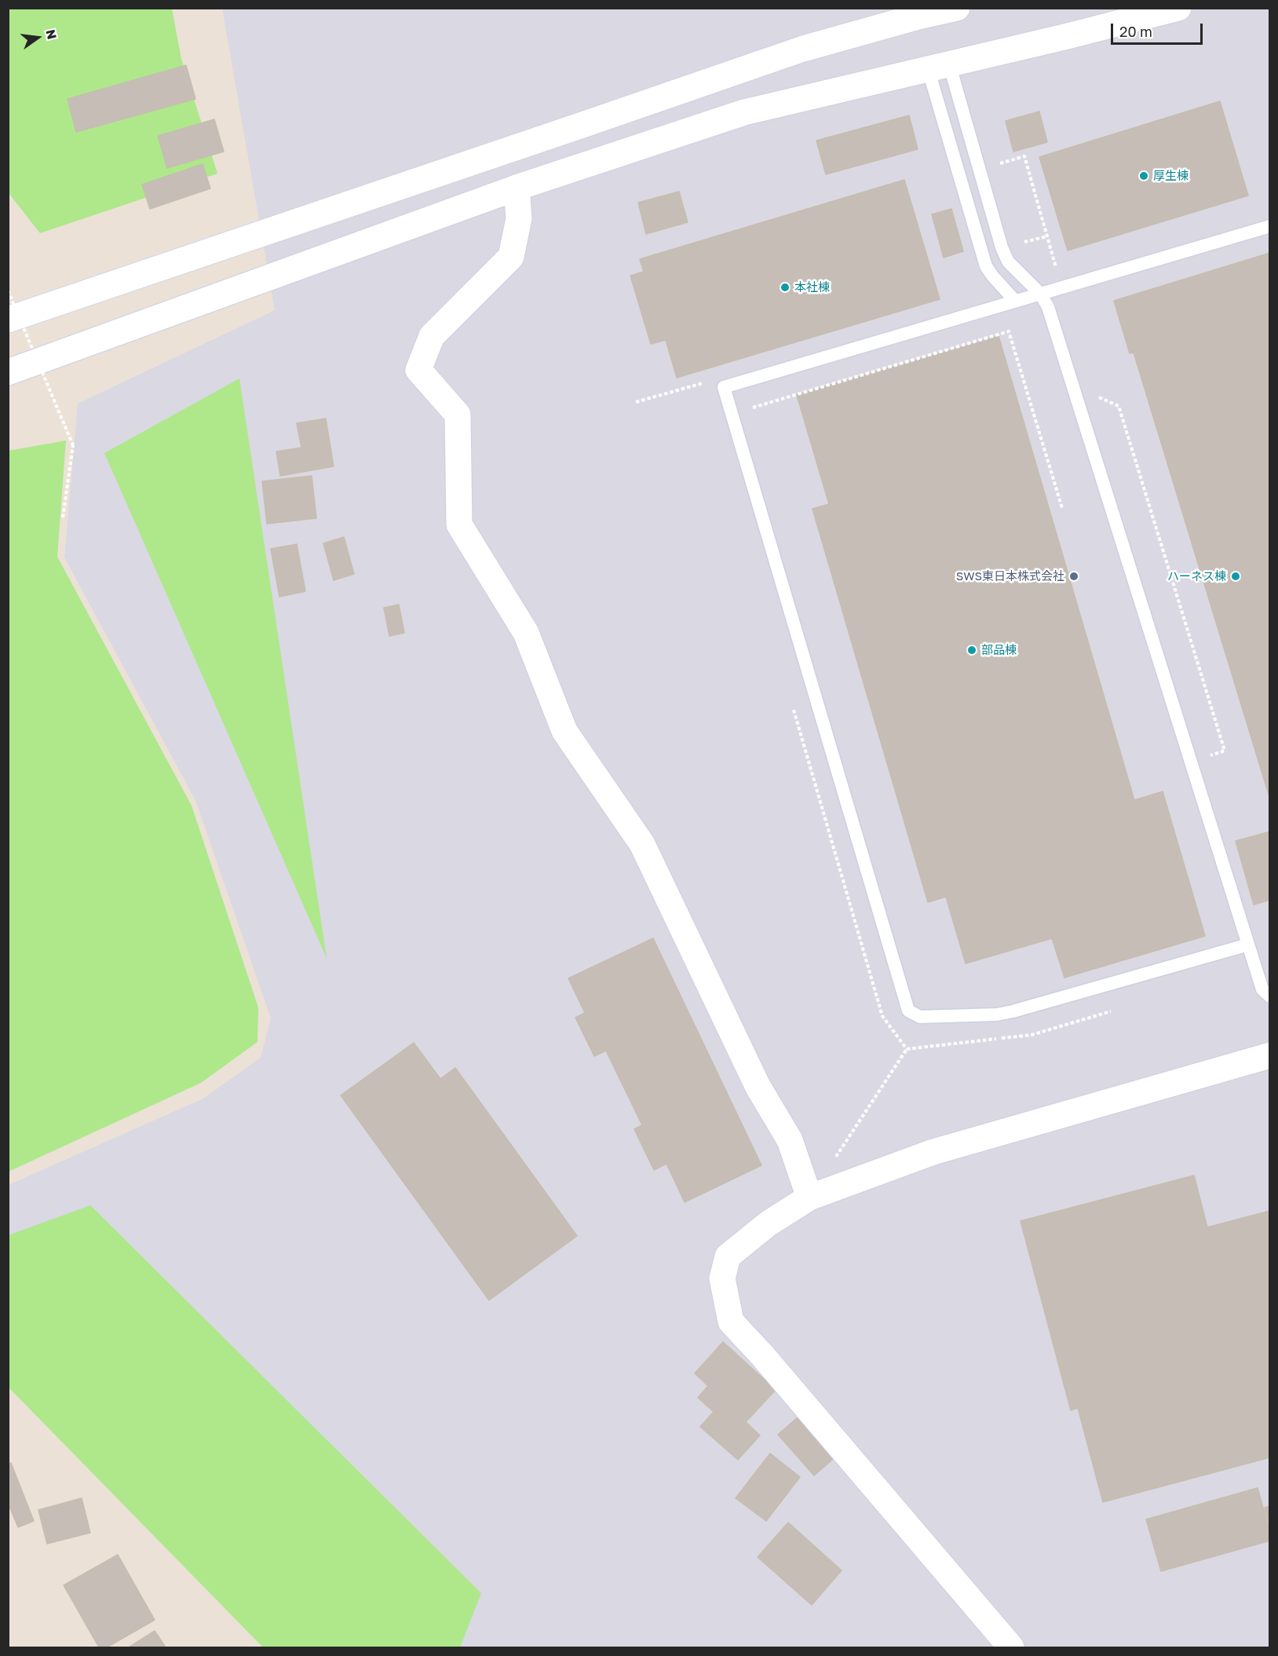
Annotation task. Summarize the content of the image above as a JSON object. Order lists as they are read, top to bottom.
{
  "places": [
    "厚生棟",
    "本社棟",
    "SWS東日本株式会社",
    "ハーネス棟",
    "部品棟"
  ],
  "scale_bar": "20 m",
  "north": "right"
}
